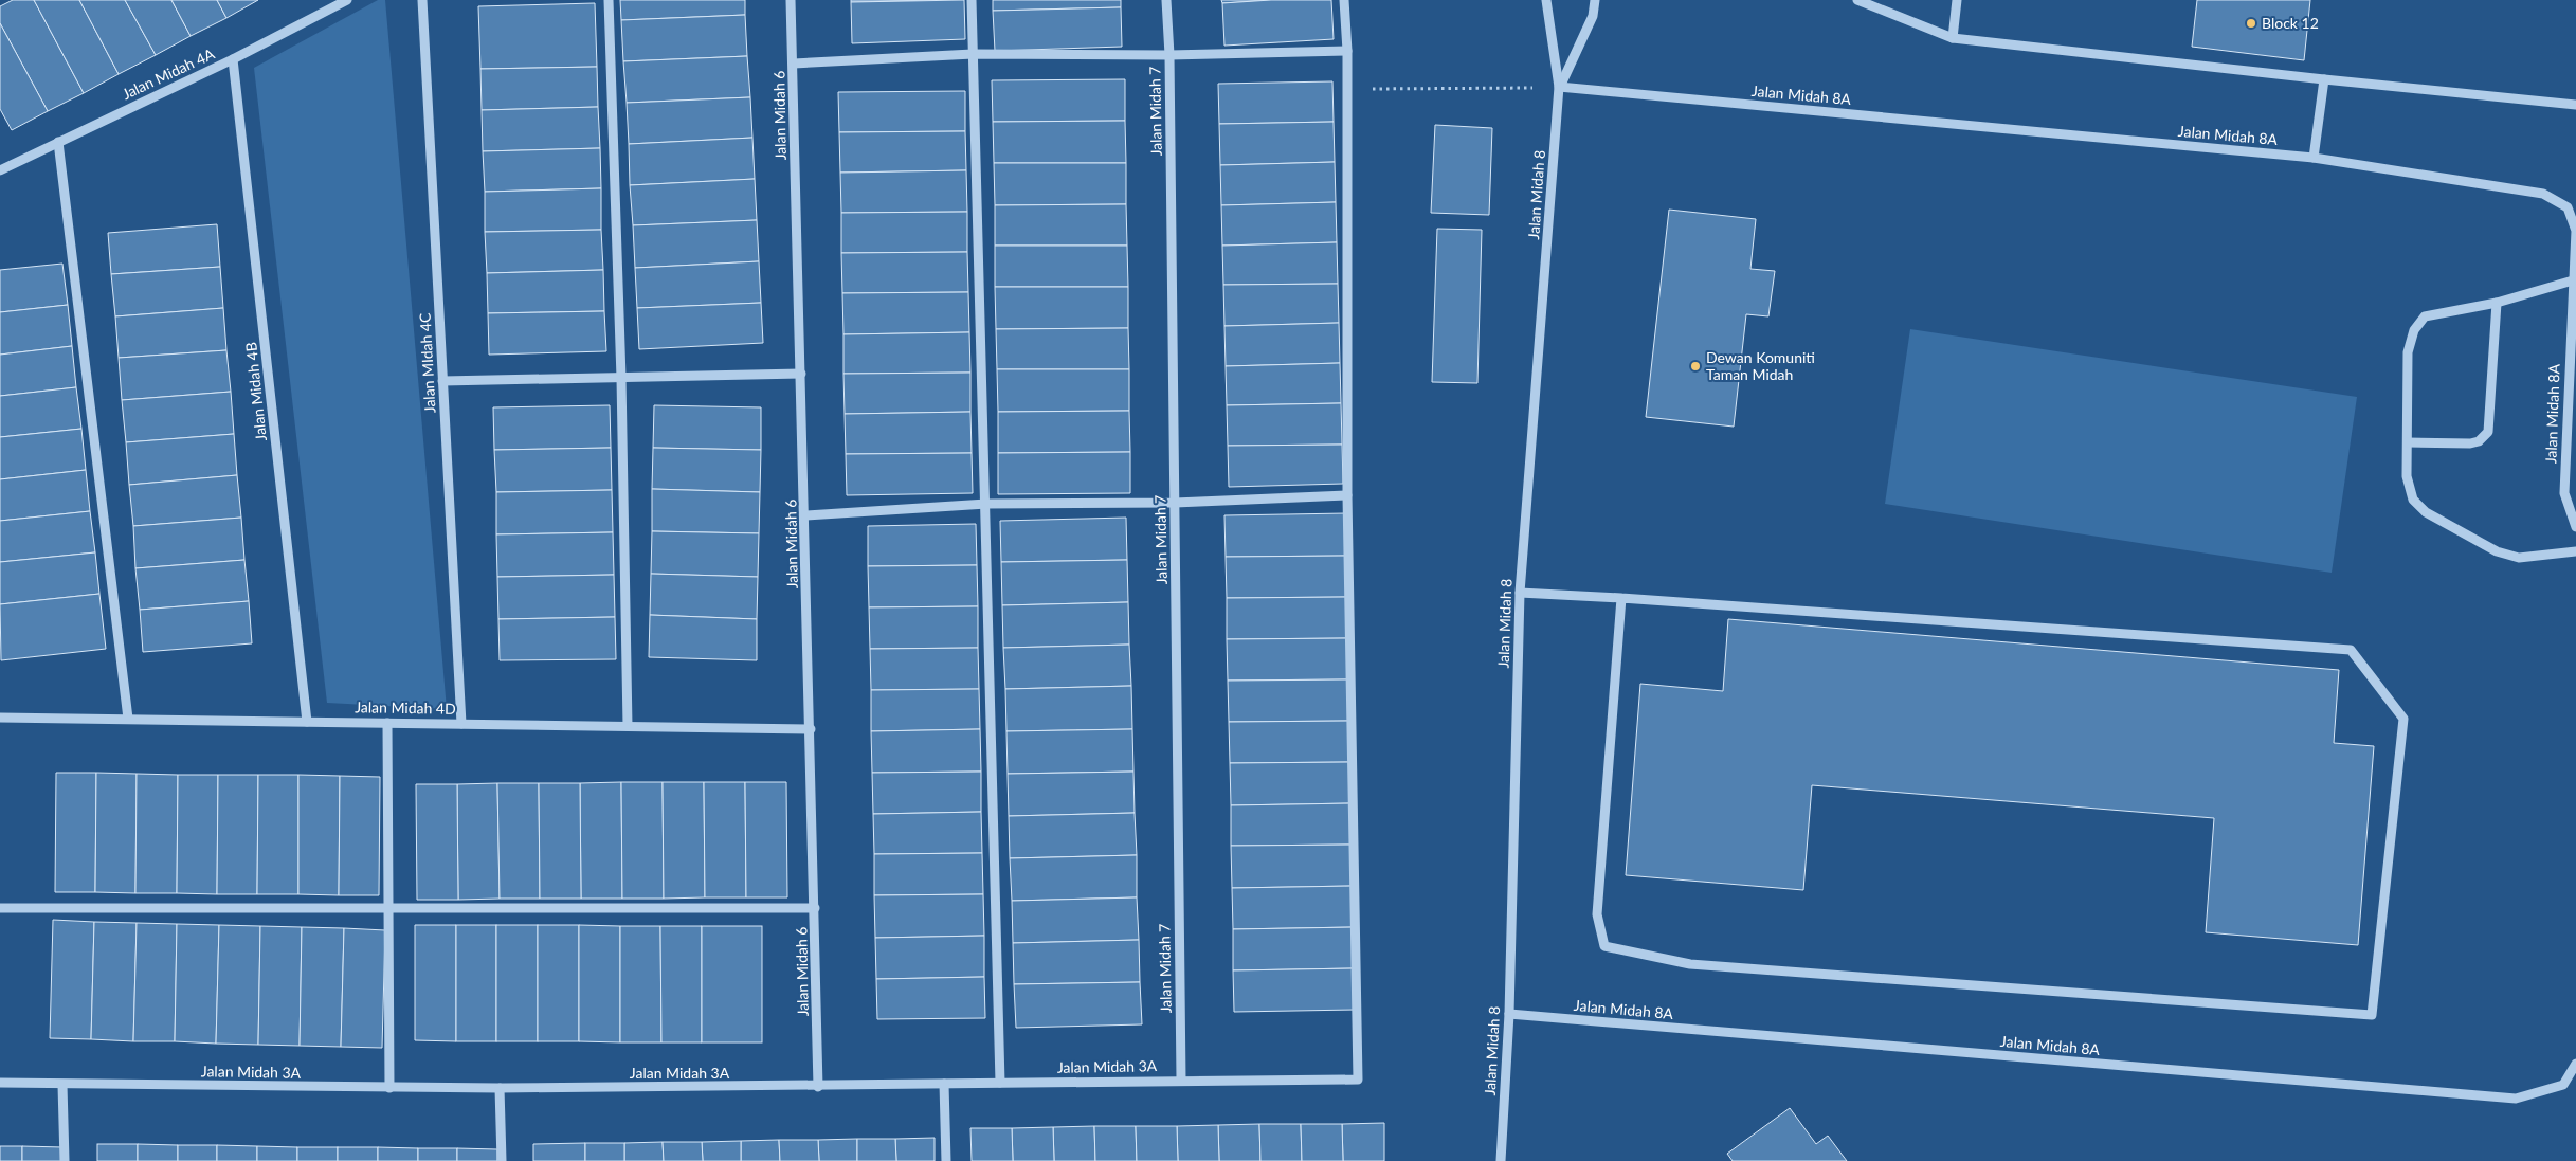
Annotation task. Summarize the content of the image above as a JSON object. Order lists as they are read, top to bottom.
{
  "streets": {
    "street": [
      "Jalan Midah 4A",
      "Jalan Midah 8A",
      "Jalan Midah 7",
      "Jalan Midah 6",
      "Jalan Midah 8",
      "Jalan MIdah 4C",
      "Jalan Midah 4B",
      "Jalan Midah 4D",
      "Jalan Midah 3A"
    ]
  },
  "crossings": [
    ["Jalan Midah 4A", "Jalan Midah 4B"],
    ["Jalan Midah 8A", "Jalan Midah 8"],
    ["Jalan Midah 7", "Jalan Midah 3A"],
    ["Jalan Midah 6", "Jalan Midah 4D"],
    ["Jalan Midah 6", "Jalan Midah 3A"],
    ["Jalan MIdah 4C", "Jalan Midah 4D"],
    ["Jalan Midah 4B", "Jalan Midah 4D"]
  ],
  "places": ["Block 12", "Dewan Komuniti Taman Midah"]
}
